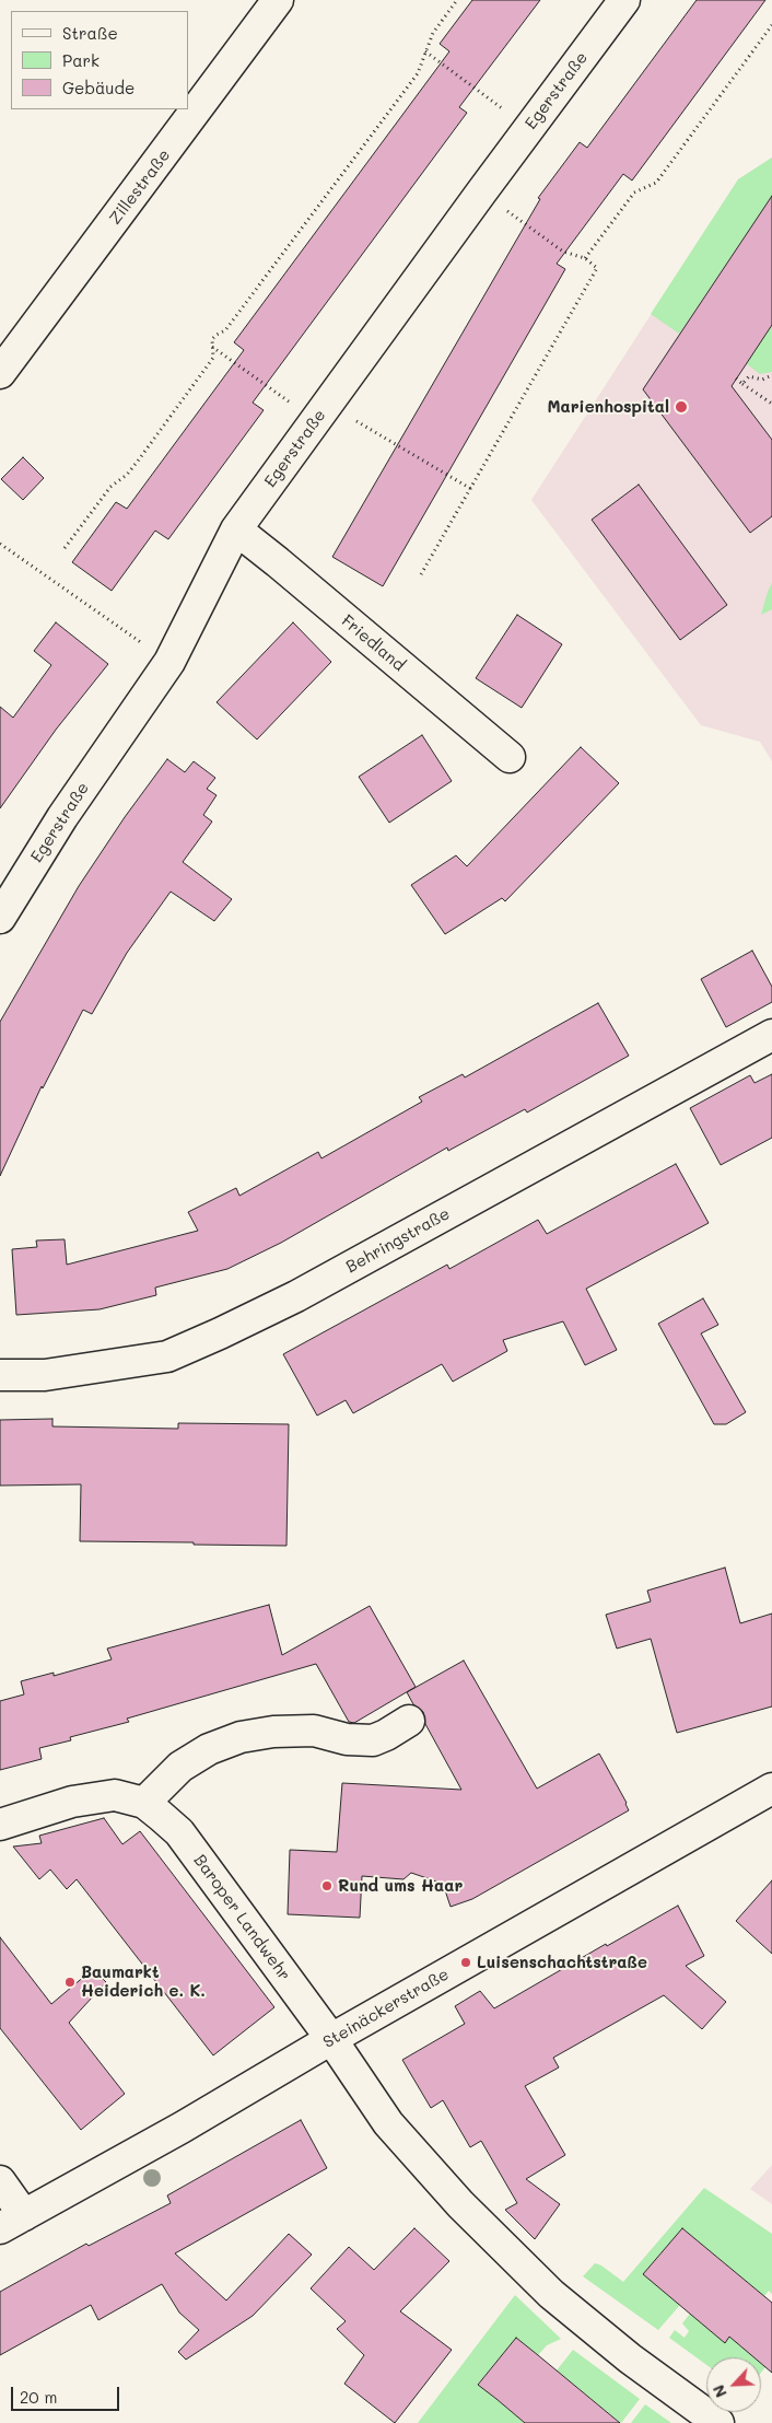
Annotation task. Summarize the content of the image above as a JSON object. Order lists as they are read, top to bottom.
{
  "streets": {
    "street": [
      "Egerstraße",
      "Zillestraße",
      "Friedland",
      "Behringstraße",
      "Baroper Landwehr",
      "Steinäckerstraße"
    ]
  },
  "crossings": [
    ["Egerstraße", "Friedland"],
    ["Baroper Landwehr", "Steinäckerstraße"]
  ],
  "places": [
    "Marienhospital",
    "Rund ums Haar",
    "Luisenschachtstraße",
    "Baumarkt Heiderich e. K."
  ],
  "legend": ["Straße", "Park", "Gebäude"],
  "scale_bar": "20 m",
  "north": "bottom left"
}
